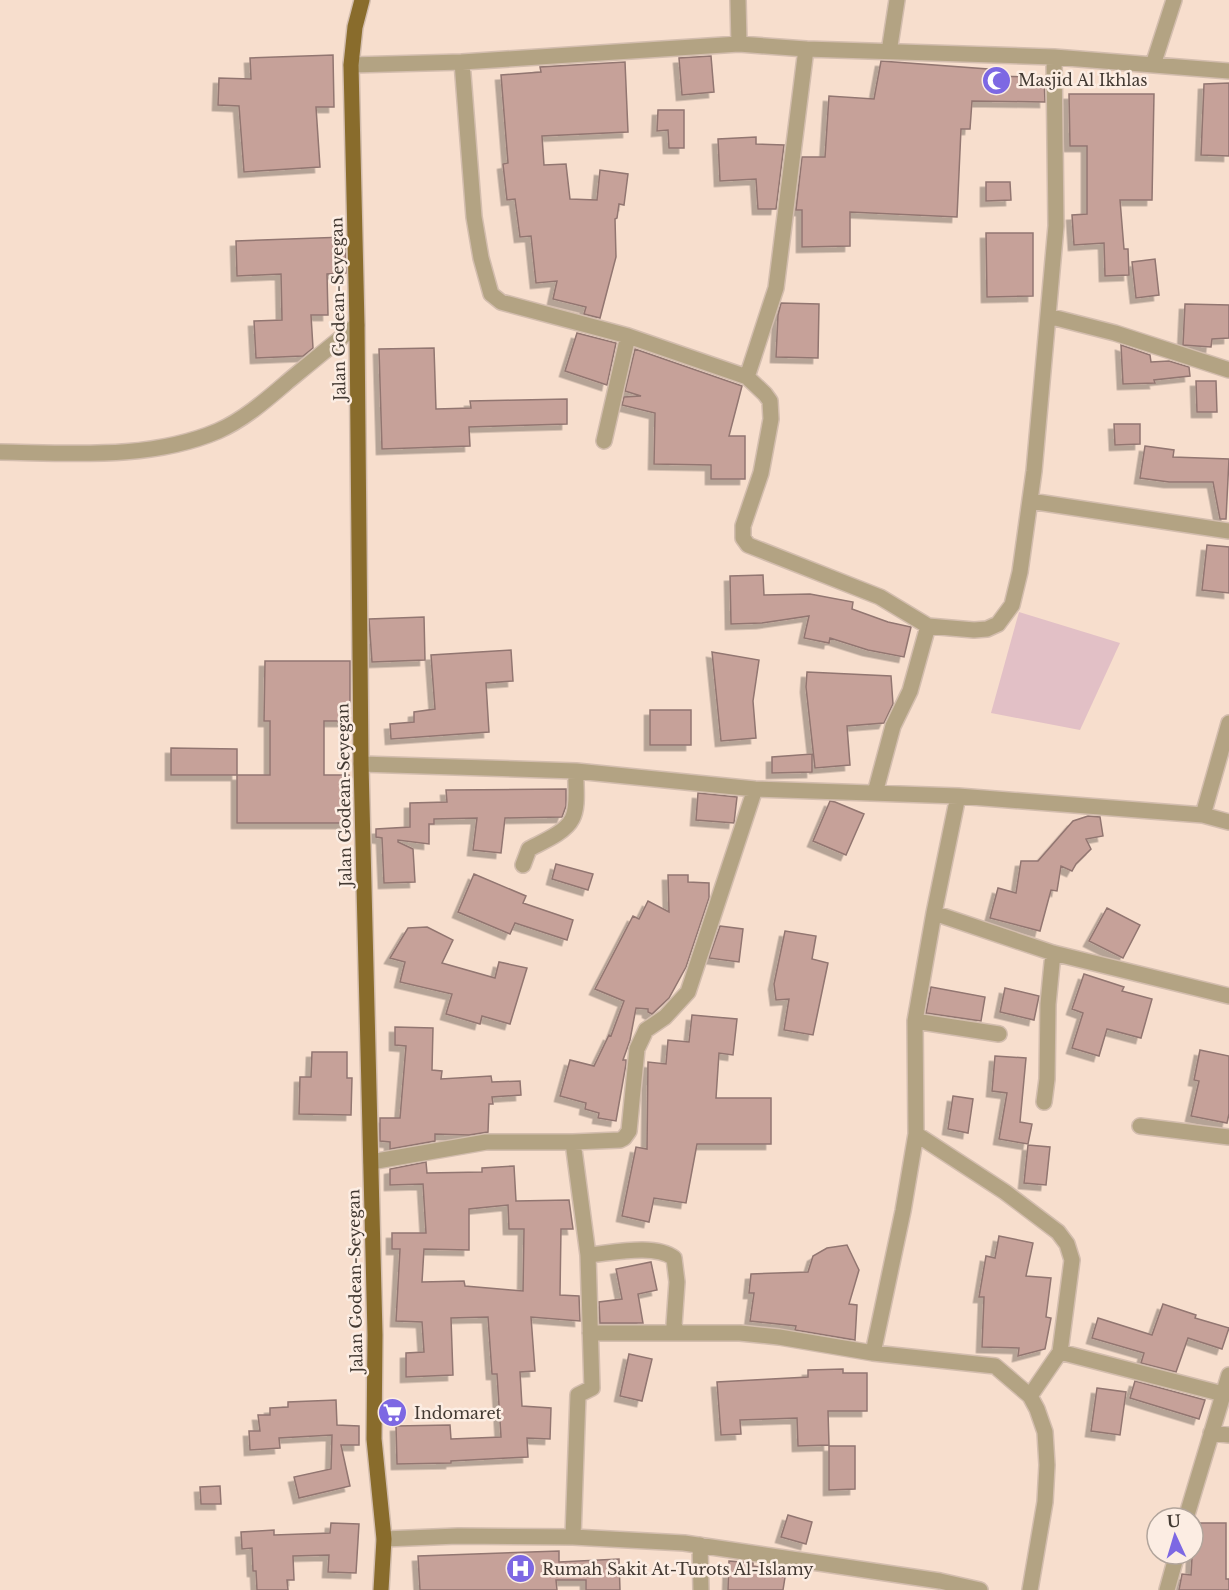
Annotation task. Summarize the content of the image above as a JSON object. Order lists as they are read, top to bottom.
{
  "streets": {
    "main road": ["Jalan Godean-Seyegan"]
  },
  "places": {
    "mosque": ["Masjid Al Ikhlas"],
    "supermarket": ["Indomaret"],
    "hospital": ["Rumah Sakit At-Turots Al-Islamy"]
  },
  "north": "top"
}
